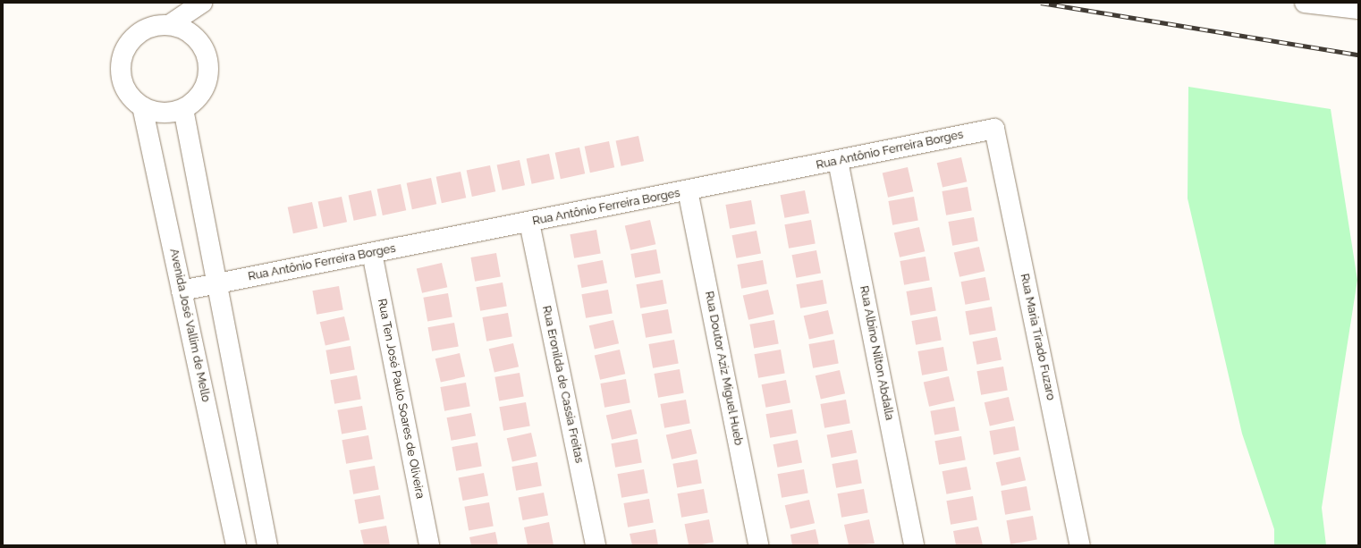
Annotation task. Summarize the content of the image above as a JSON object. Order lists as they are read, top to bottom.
{
  "streets": {
    "street": [
      "Rua Antônio Ferreira Borges",
      "Avenida José Vallim de Mello",
      "Rua Maria Tirado Fuzaro",
      "Rua Albino Nilton Abdalla",
      "Rua Doutor Aziz Miguel Hueb",
      "Rua Eronilda de Cassia Freitas",
      "Rua Ten José Paulo Soares de Oliveira"
    ]
  },
  "crossings": [
    ["Rua Antônio Ferreira Borges", "Avenida José Vallim de Mello"],
    ["Rua Antônio Ferreira Borges", "Rua Maria Tirado Fuzaro"],
    ["Rua Antônio Ferreira Borges", "Rua Albino Nilton Abdalla"],
    ["Rua Antônio Ferreira Borges", "Rua Doutor Aziz Miguel Hueb"],
    ["Rua Antônio Ferreira Borges", "Rua Eronilda de Cassia Freitas"],
    ["Rua Antônio Ferreira Borges", "Rua Ten José Paulo Soares de Oliveira"]
  ]
}
